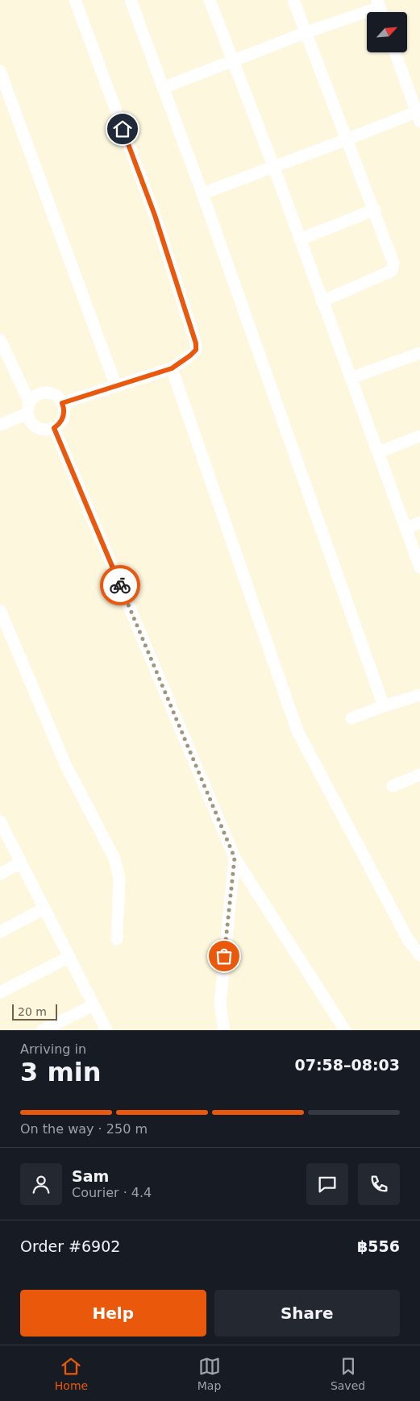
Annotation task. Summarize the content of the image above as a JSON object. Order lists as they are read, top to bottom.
{
  "scale_bar": "20 m",
  "north": "top right",
  "page": {
    "scale": "20 m",
    "heading": ["3 min", "Arriving in", "07:58–08:03"],
    "panel": [
      "Sam",
      "Courier · 4.4",
      "Order #6902",
      "฿556"
    ],
    "bar": "On the way · 250 m",
    "buttons": ["Help", "Share"],
    "tabs": ["Home", "Map", "Saved"]
  }
}
